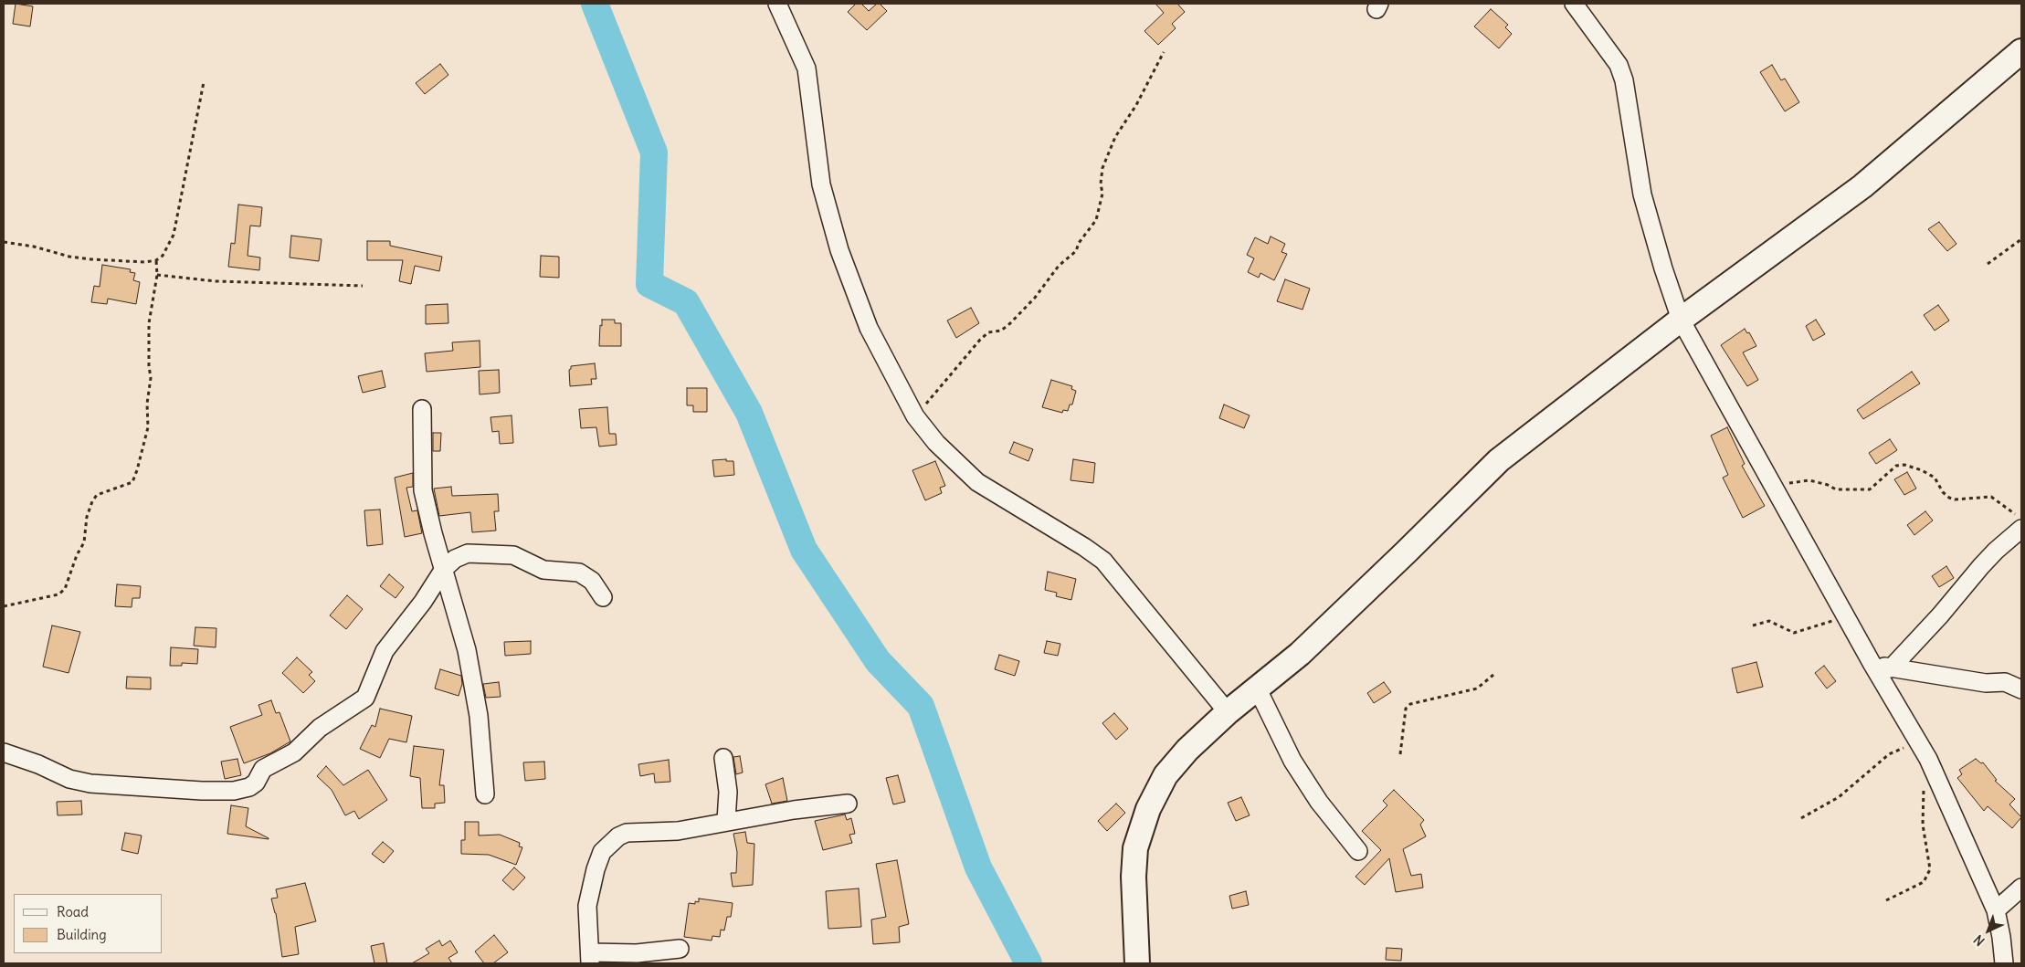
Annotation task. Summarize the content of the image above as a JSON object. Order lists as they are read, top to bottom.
{
  "legend": ["Road", "Building"],
  "north": "bottom left"
}
